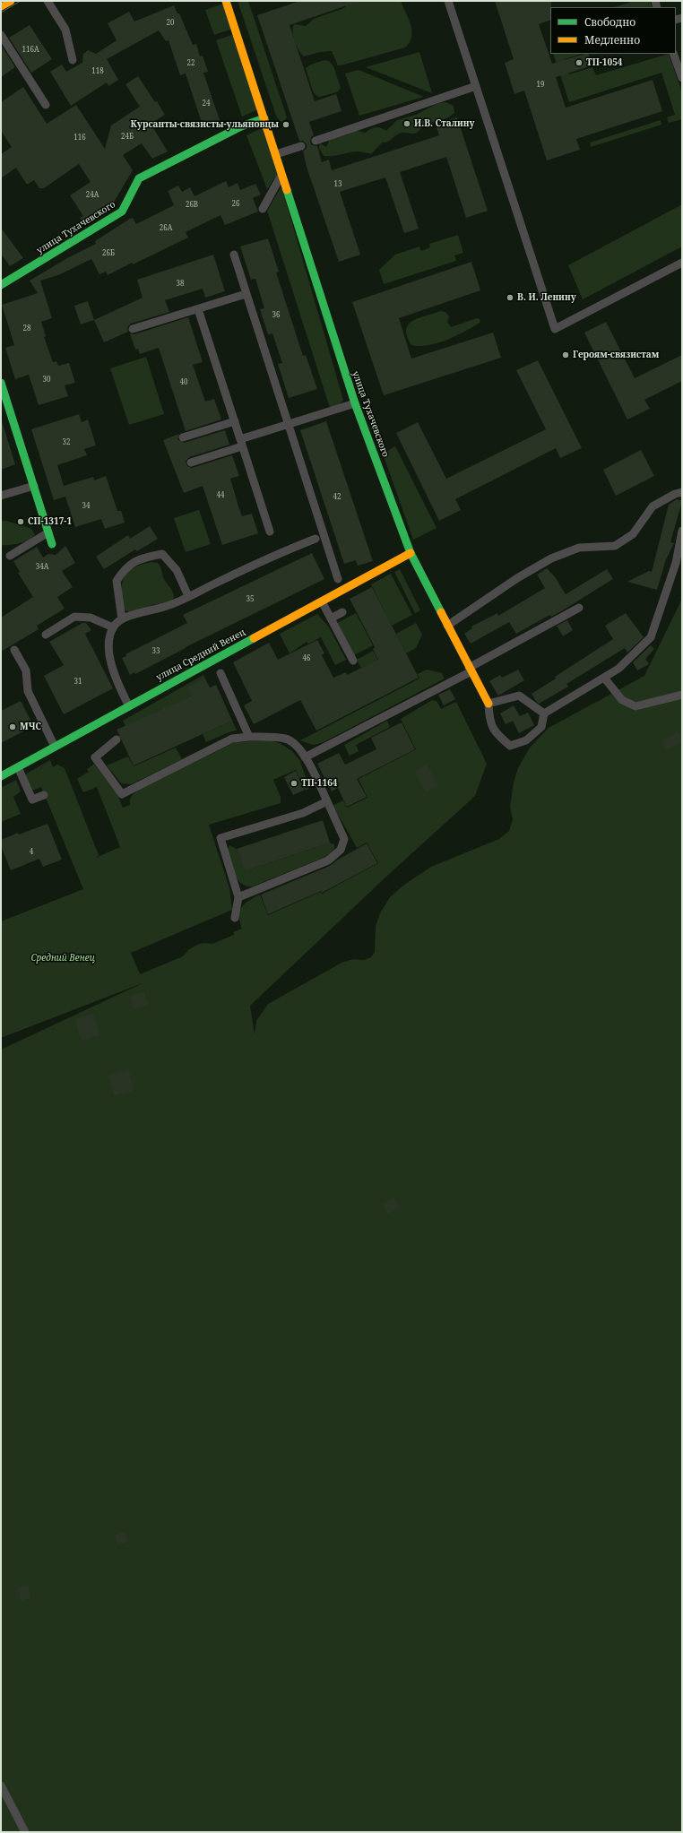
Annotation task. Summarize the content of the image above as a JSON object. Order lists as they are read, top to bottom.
{
  "streets": {
    "street": ["улица Тухачевского", "улица Средний Венец"]
  },
  "crossings": [
    ["улица Тухачевского", "улица Средний Венец"]
  ],
  "parks": ["Средний Венец"],
  "places": [
    "ТП-1054",
    "И.В. Сталину",
    "Курсанты-связисты-ульяновцы",
    "В. И. Ленину",
    "Героям-связистам",
    "СП-1317-1",
    "МЧС",
    "ТП-1164"
  ],
  "house_numbers": [
    "20",
    "116А",
    "22",
    "118",
    "19",
    "24",
    "24Б",
    "116",
    "13",
    "24А",
    "26",
    "26В",
    "26А",
    "26Б",
    "38",
    "36",
    "28",
    "30",
    "40",
    "32",
    "44",
    "42",
    "34",
    "34А",
    "35",
    "33",
    "46",
    "31",
    "4"
  ],
  "legend": ["Свободно", "Медленно"]
}
